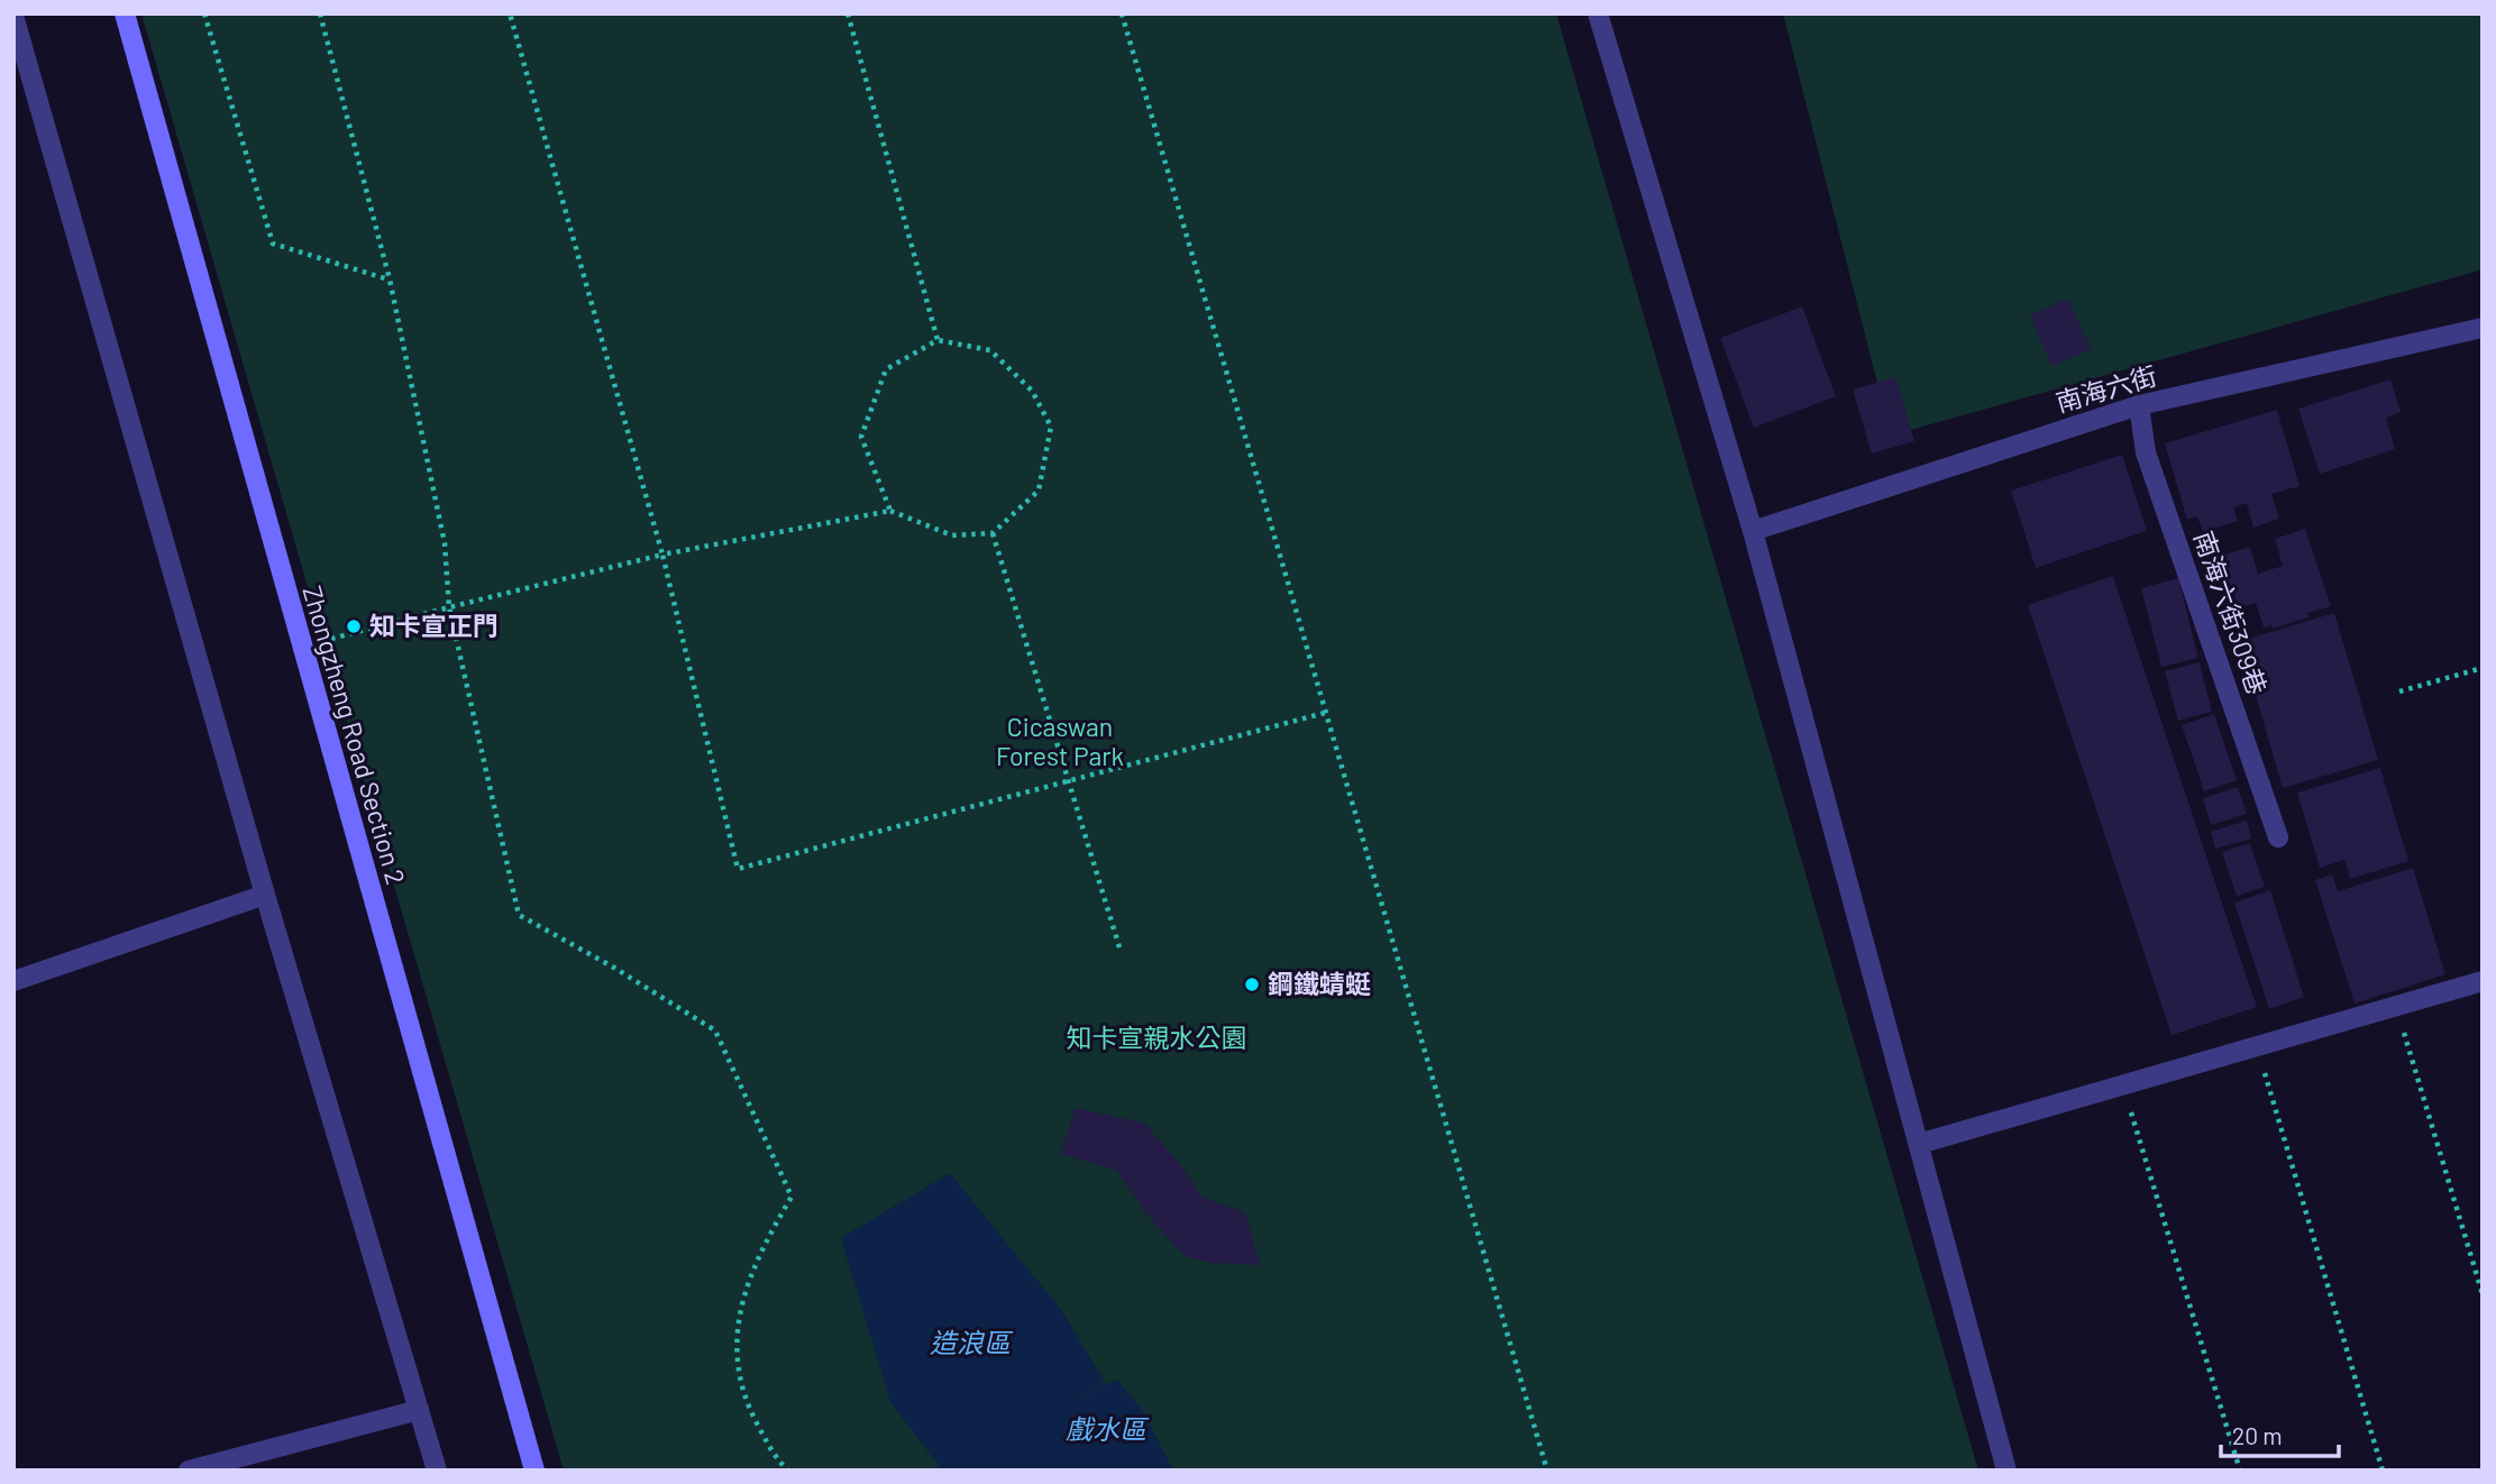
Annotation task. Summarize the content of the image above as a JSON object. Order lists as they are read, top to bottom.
{
  "streets": {
    "street": ["南海六街", "南海六街309巷", "Zhongzheng Road Section 2"]
  },
  "crossings": [
    ["南海六街", "南海六街309巷"]
  ],
  "water": ["造浪區", "戲水區"],
  "parks": ["Cicaswan Forest Park", "知卡宣親水公園"],
  "places": ["知卡宣正門", "鋼鐵蜻蜓"],
  "scale_bar": "20 m"
}
